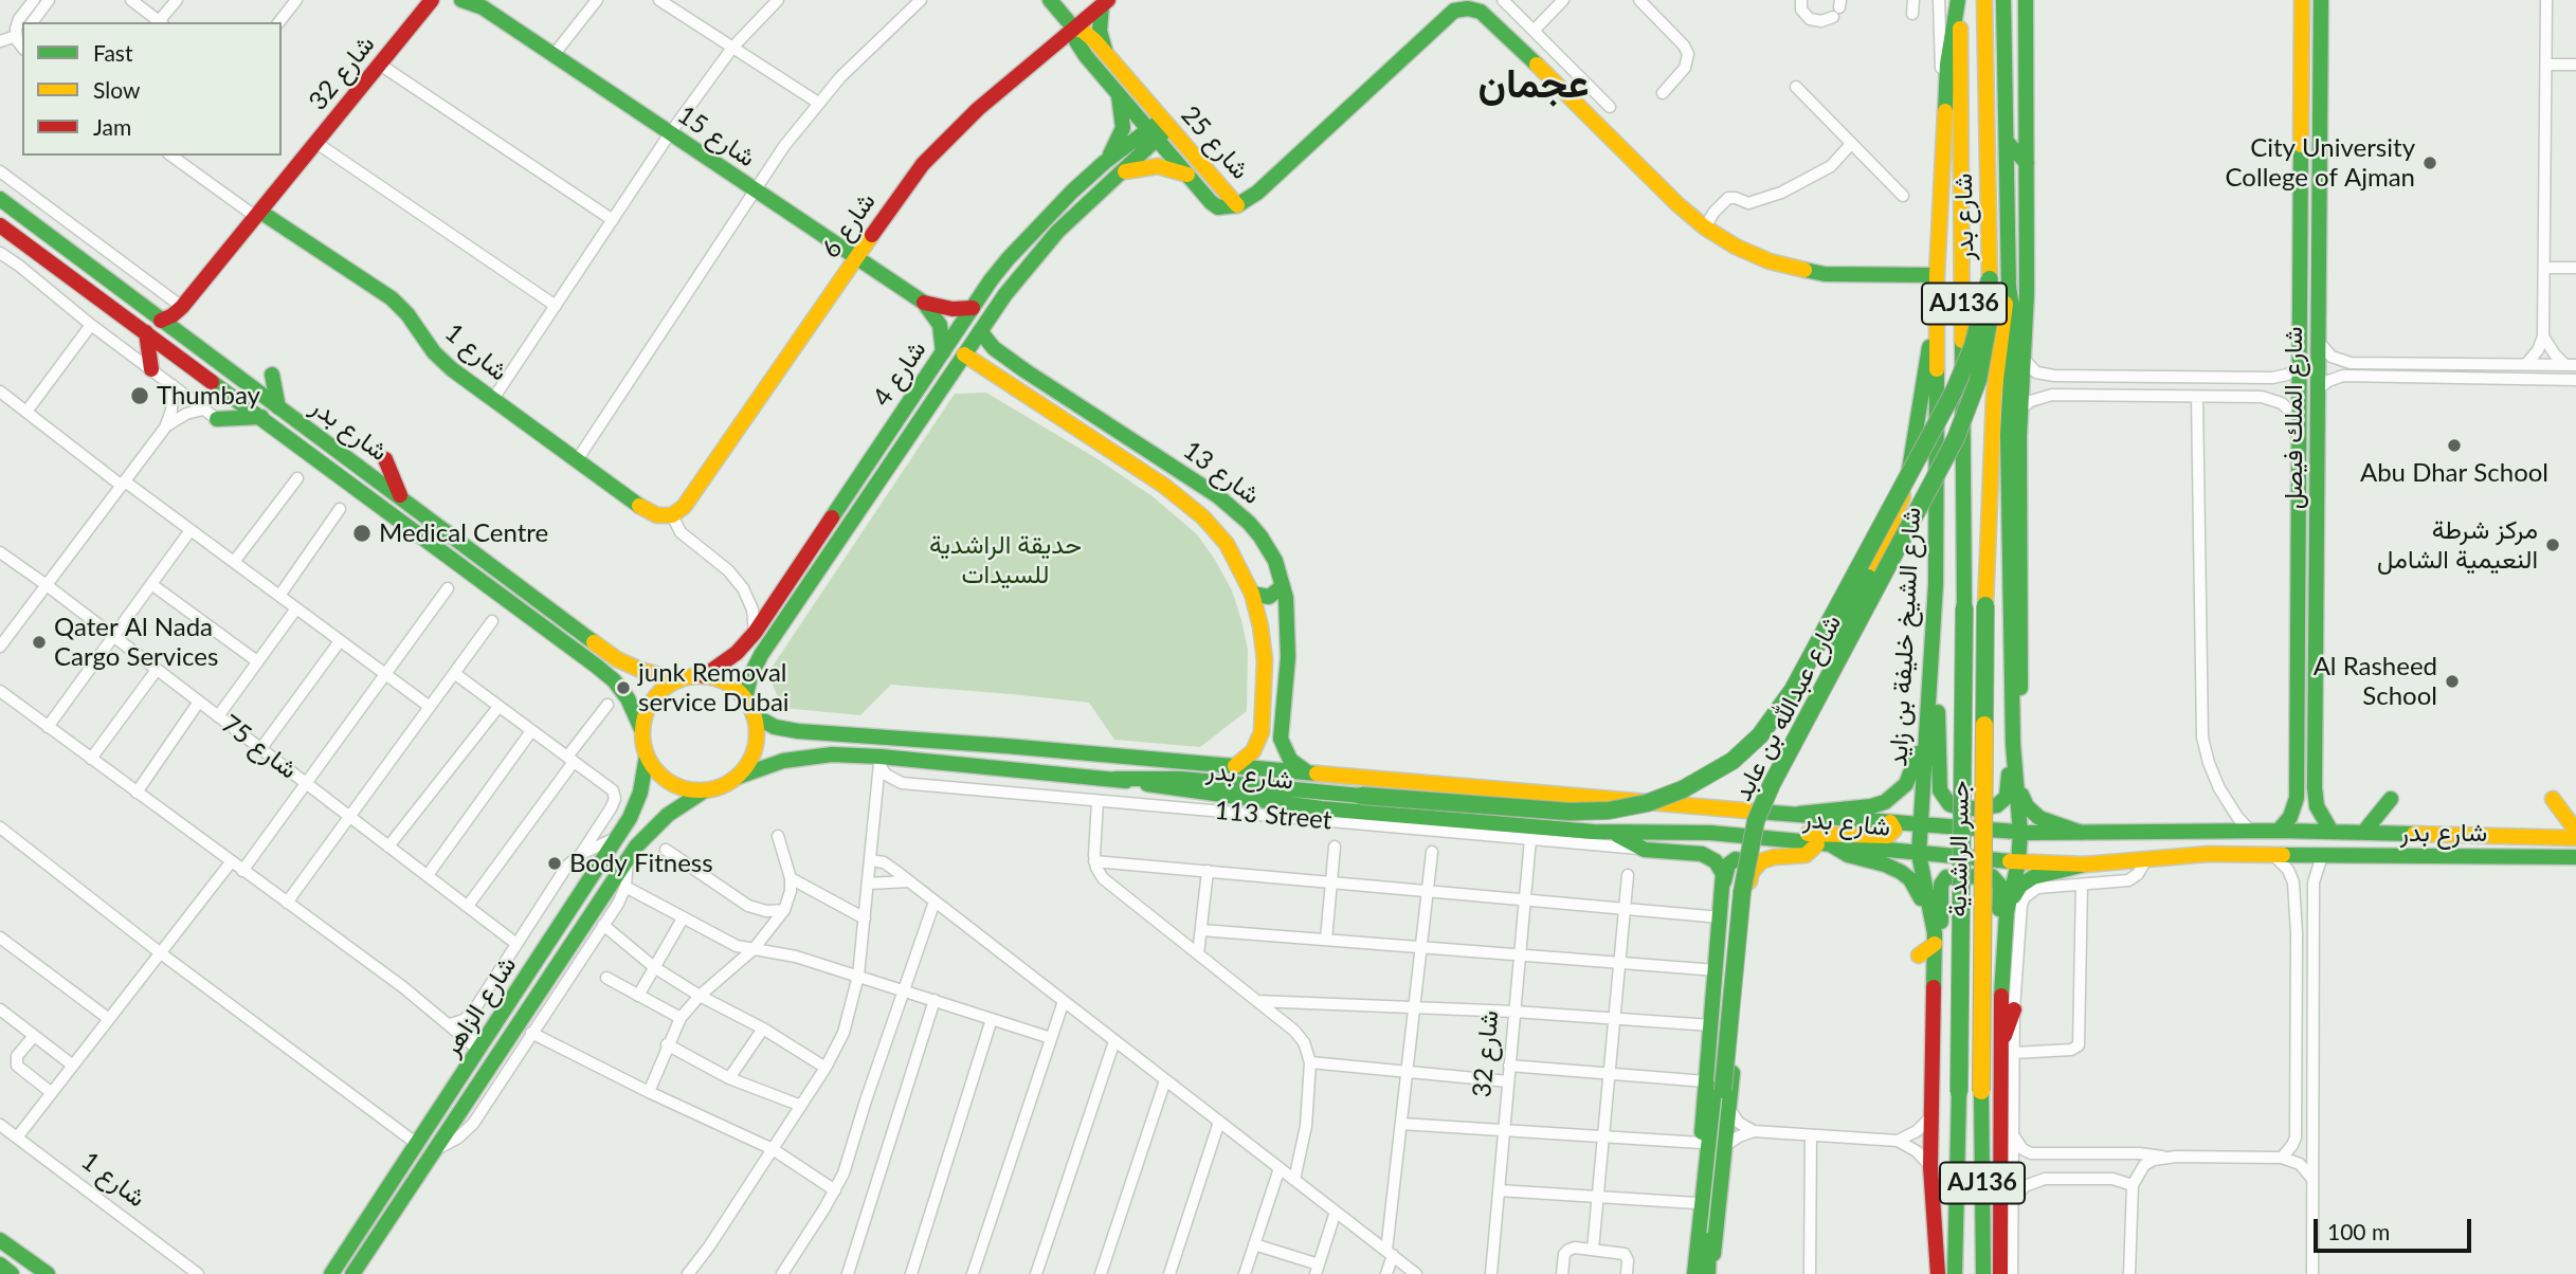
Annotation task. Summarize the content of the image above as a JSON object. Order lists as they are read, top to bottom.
{
  "streets": {
    "main road": [
      "شارع 32",
      "شارع 15",
      "شارع 25",
      "شارع بدر",
      "شارع 6",
      "AJ136",
      "شارع 1",
      "شارع 4",
      "شارع الملك فيصل",
      "شارع 13",
      "شارع الشيخ خليفة بن زايد",
      "شارع عبدالله بن عابد",
      "جسر الراشدية",
      "شارع الزاهر"
    ],
    "street": ["شارع 75", "113 Street"]
  },
  "crossings": [
    ["شارع 32", "شارع بدر"],
    ["شارع 32", "شارع 1"],
    ["شارع 32", "113 Street"],
    ["شارع 15", "شارع 6"],
    ["شارع 15", "شارع 4"],
    ["شارع 25", "شارع 6"],
    ["شارع 25", "شارع 4"],
    ["شارع بدر", "شارع 4"],
    ["شارع بدر", "شارع الملك فيصل"],
    ["شارع بدر", "شارع 13"],
    ["شارع بدر", "شارع الشيخ خليفة بن زايد"],
    ["شارع بدر", "شارع عبدالله بن عابد"],
    ["شارع بدر", "شارع الزاهر"],
    ["شارع 6", "شارع 1"],
    ["AJ136", "جسر الراشدية"],
    ["شارع 4", "شارع 13"],
    ["شارع 4", "شارع الزاهر"],
    ["شارع الشيخ خليفة بن زايد", "شارع عبدالله بن عابد"],
    ["شارع الشيخ خليفة بن زايد", "جسر الراشدية"]
  ],
  "districts": ["عجمان"],
  "parks": ["حديقة الراشدية للسيدات"],
  "places": [
    "City University College of Ajman",
    "Thumbay",
    "Abu Dhar School",
    "Medical Centre",
    "مركز شرطة النعيمية الشامل",
    "Qater Al Nada Cargo Services",
    "Al Rasheed School",
    "junk Removal service Dubai",
    "Body Fitness"
  ],
  "legend": ["Fast", "Slow", "Jam"],
  "scale_bar": "100 m"
}
